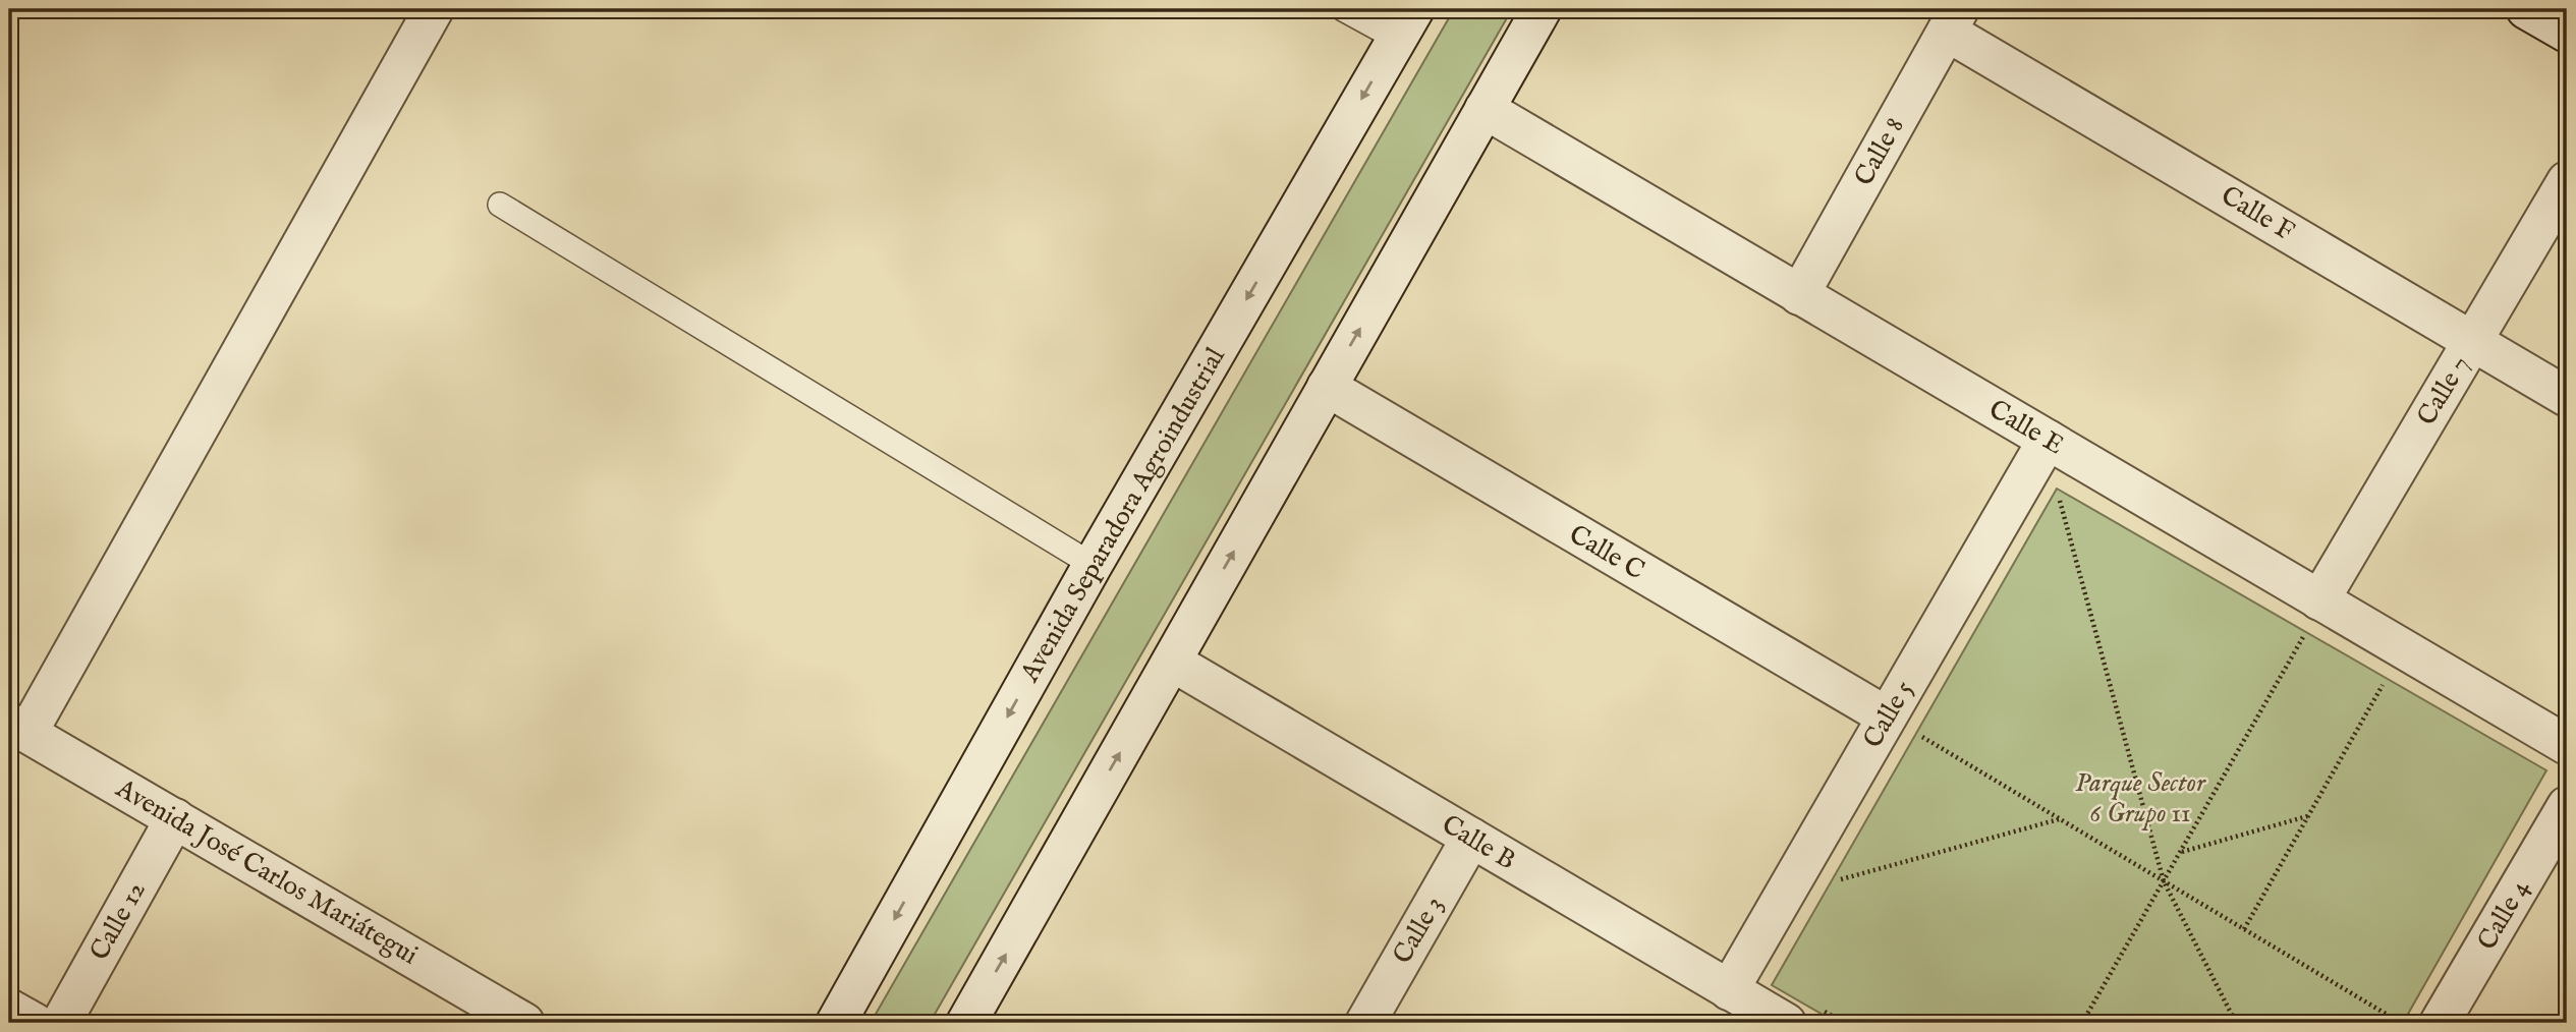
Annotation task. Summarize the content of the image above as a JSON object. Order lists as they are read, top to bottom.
{
  "streets": {
    "street": [
      "Calle 8",
      "Calle F",
      "Calle 7",
      "Calle E",
      "Avenida Separadora Agroindustrial",
      "Calle C",
      "Calle 5",
      "Calle B",
      "Avenida José Carlos Mariátegui",
      "Calle 4",
      "Calle 12",
      "Calle 3"
    ]
  },
  "crossings": [
    ["Calle 8", "Calle F"],
    ["Calle 8", "Calle E"],
    ["Calle F", "Calle 7"],
    ["Calle 7", "Calle E"],
    ["Calle E", "Calle 5"],
    ["Calle C", "Calle 5"],
    ["Calle 5", "Calle B"],
    ["Calle B", "Calle 3"],
    ["Avenida José Carlos Mariátegui", "Calle 12"]
  ],
  "parks": ["Parque Sector 6 Grupo 11"]
}
